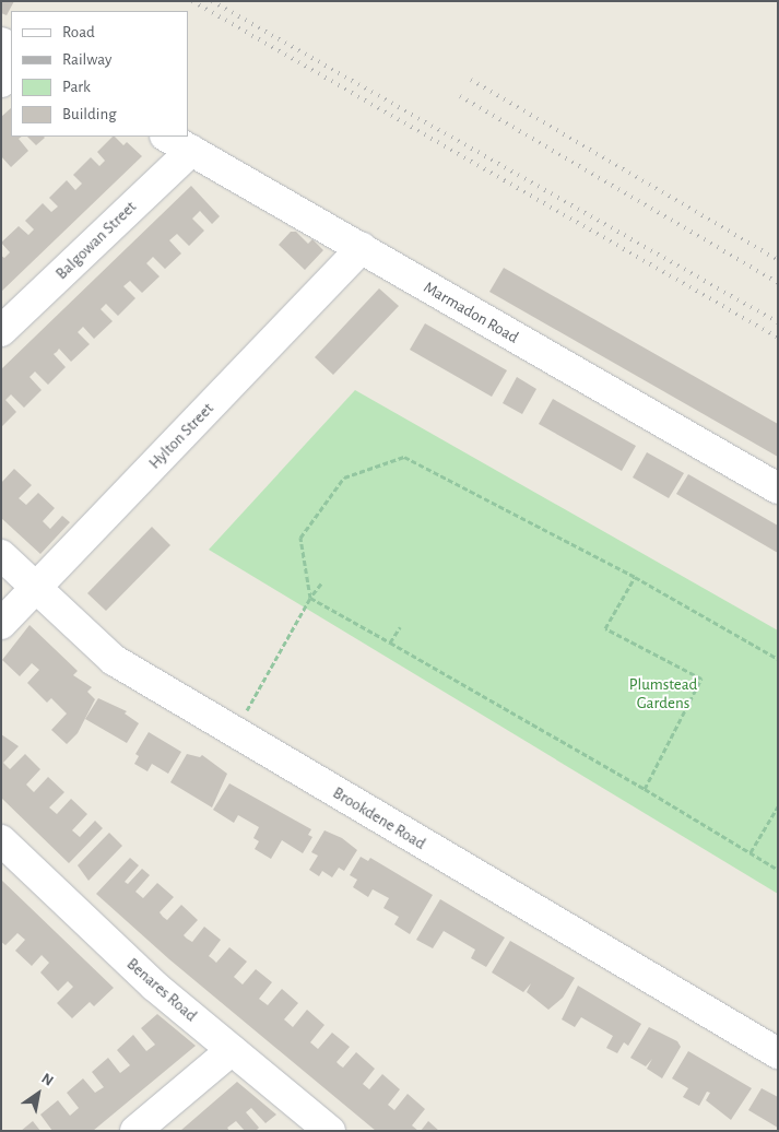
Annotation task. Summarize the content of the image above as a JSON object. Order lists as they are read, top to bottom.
{
  "streets": {
    "street": [
      "Balgowan Street",
      "Marmadon Road",
      "Hylton Street",
      "Brookdene Road",
      "Benares Road"
    ]
  },
  "crossings": [
    ["Balgowan Street", "Marmadon Road"],
    ["Marmadon Road", "Hylton Street"],
    ["Hylton Street", "Brookdene Road"]
  ],
  "parks": ["Plumstead Gardens"],
  "legend": [
    "Road",
    "Railway",
    "Park",
    "Building"
  ],
  "north": "top right"
}
